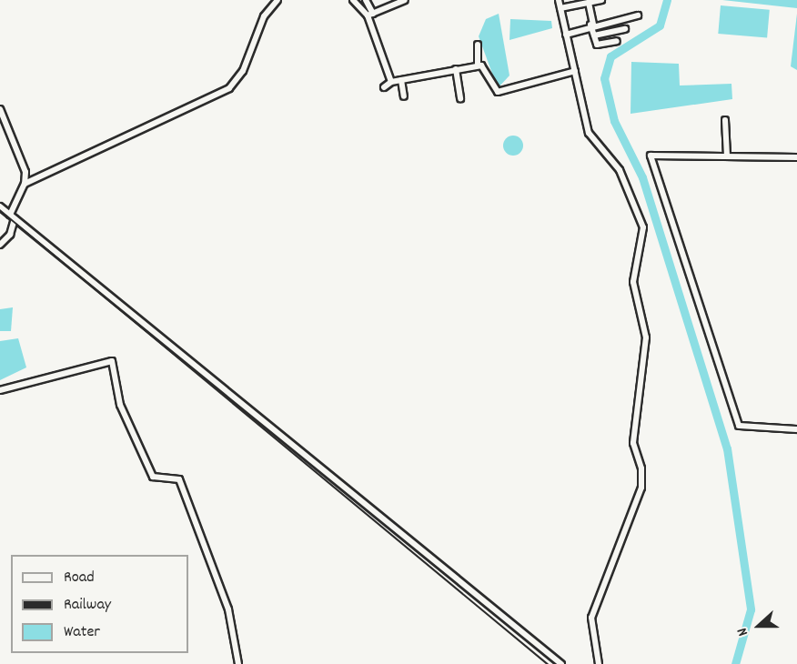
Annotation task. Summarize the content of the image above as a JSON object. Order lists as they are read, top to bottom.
{
  "legend": ["Road", "Railway", "Water"],
  "north": "left"
}
